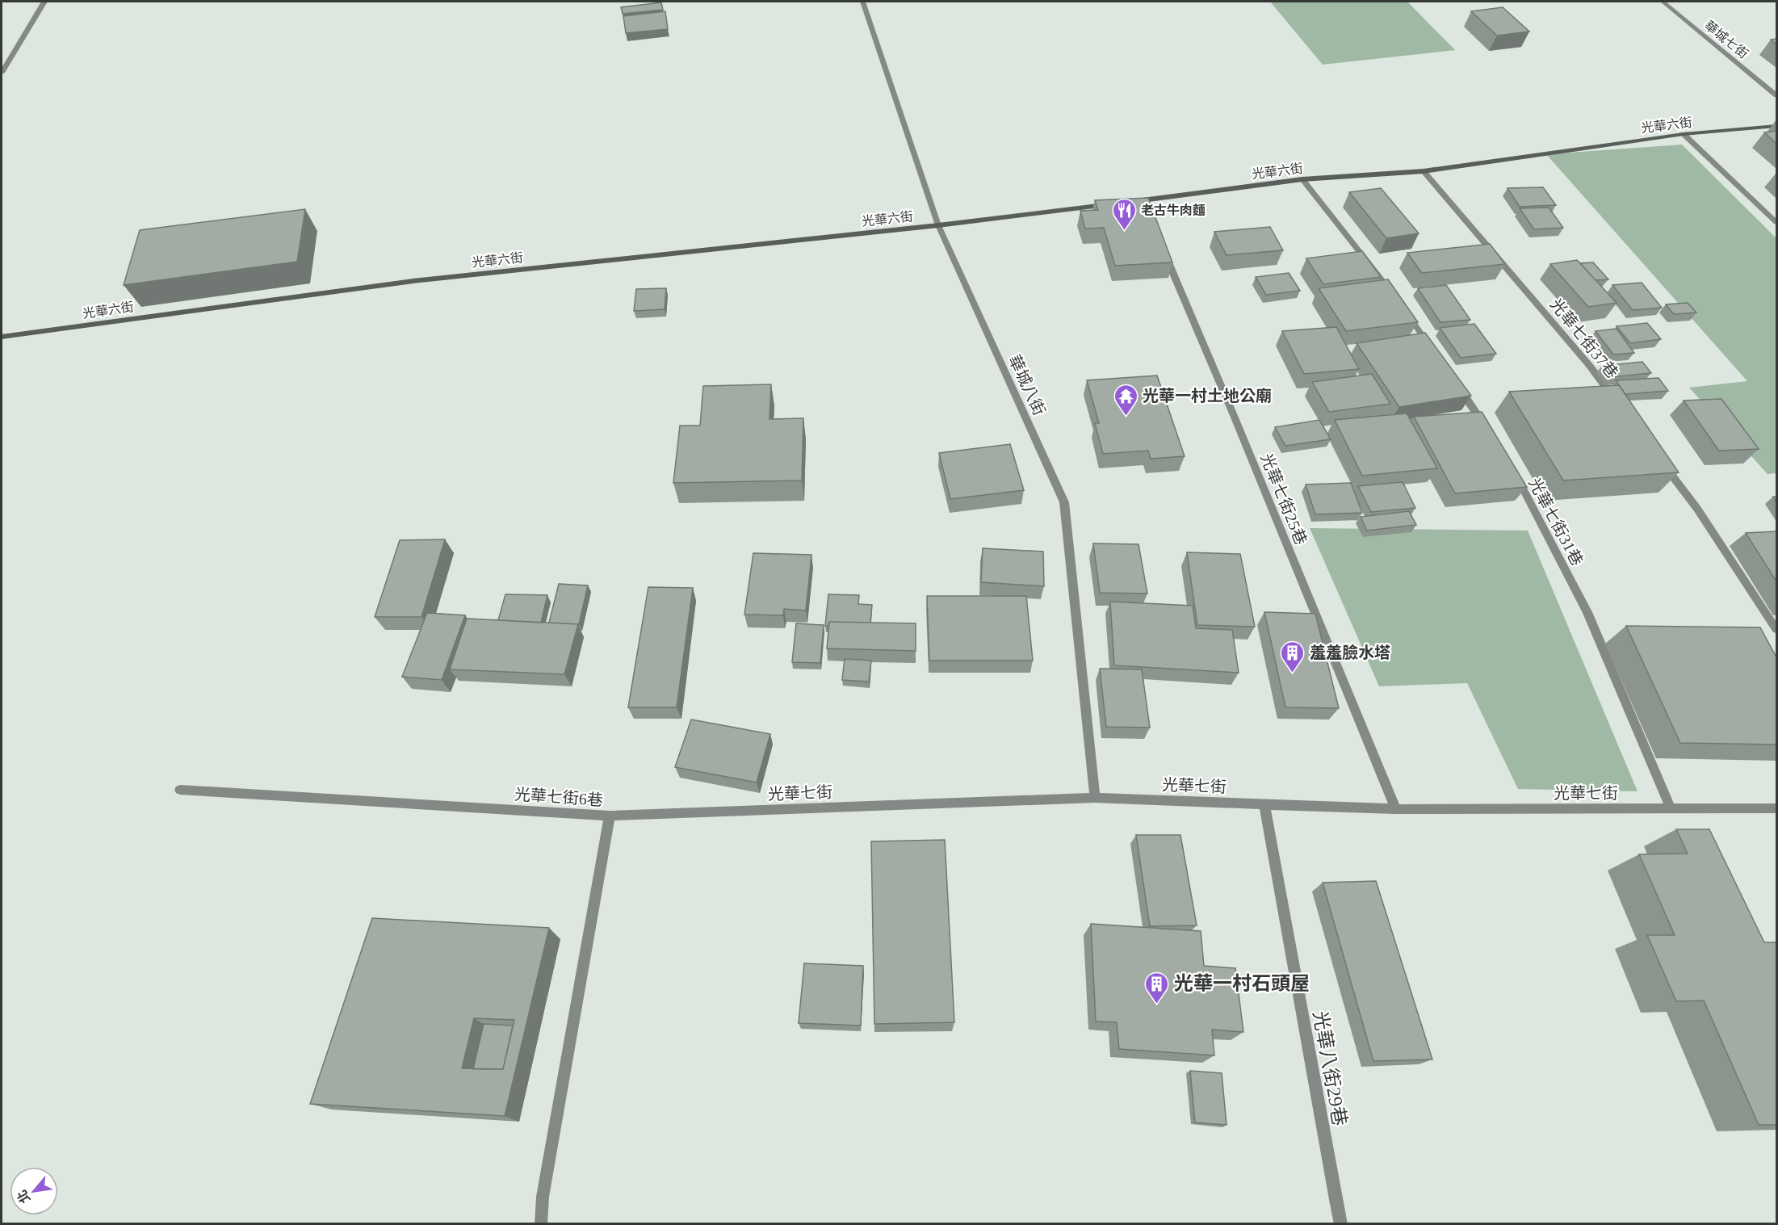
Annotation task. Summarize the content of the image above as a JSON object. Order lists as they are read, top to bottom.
{
  "streets": {
    "street": [
      "華城七街",
      "光華六街",
      "光華七街37巷",
      "華城八街",
      "光華七街25巷",
      "光華七街31巷",
      "光華七街",
      "光華七街6巷",
      "光華八街29巷"
    ]
  },
  "crossings": [
    ["光華六街", "光華七街37巷"],
    ["光華六街", "華城八街"],
    ["華城八街", "光華七街"],
    ["光華七街25巷", "光華七街"],
    ["光華七街31巷", "光華七街"],
    ["光華七街", "光華七街6巷"],
    ["光華七街", "光華八街29巷"]
  ],
  "places": {
    "restaurant": ["老古牛肉麵"],
    "temple": ["光華一村土地公廟"],
    "building": ["羞羞臉水塔", "光華一村石頭屋"]
  },
  "north": "bottom left"
}
